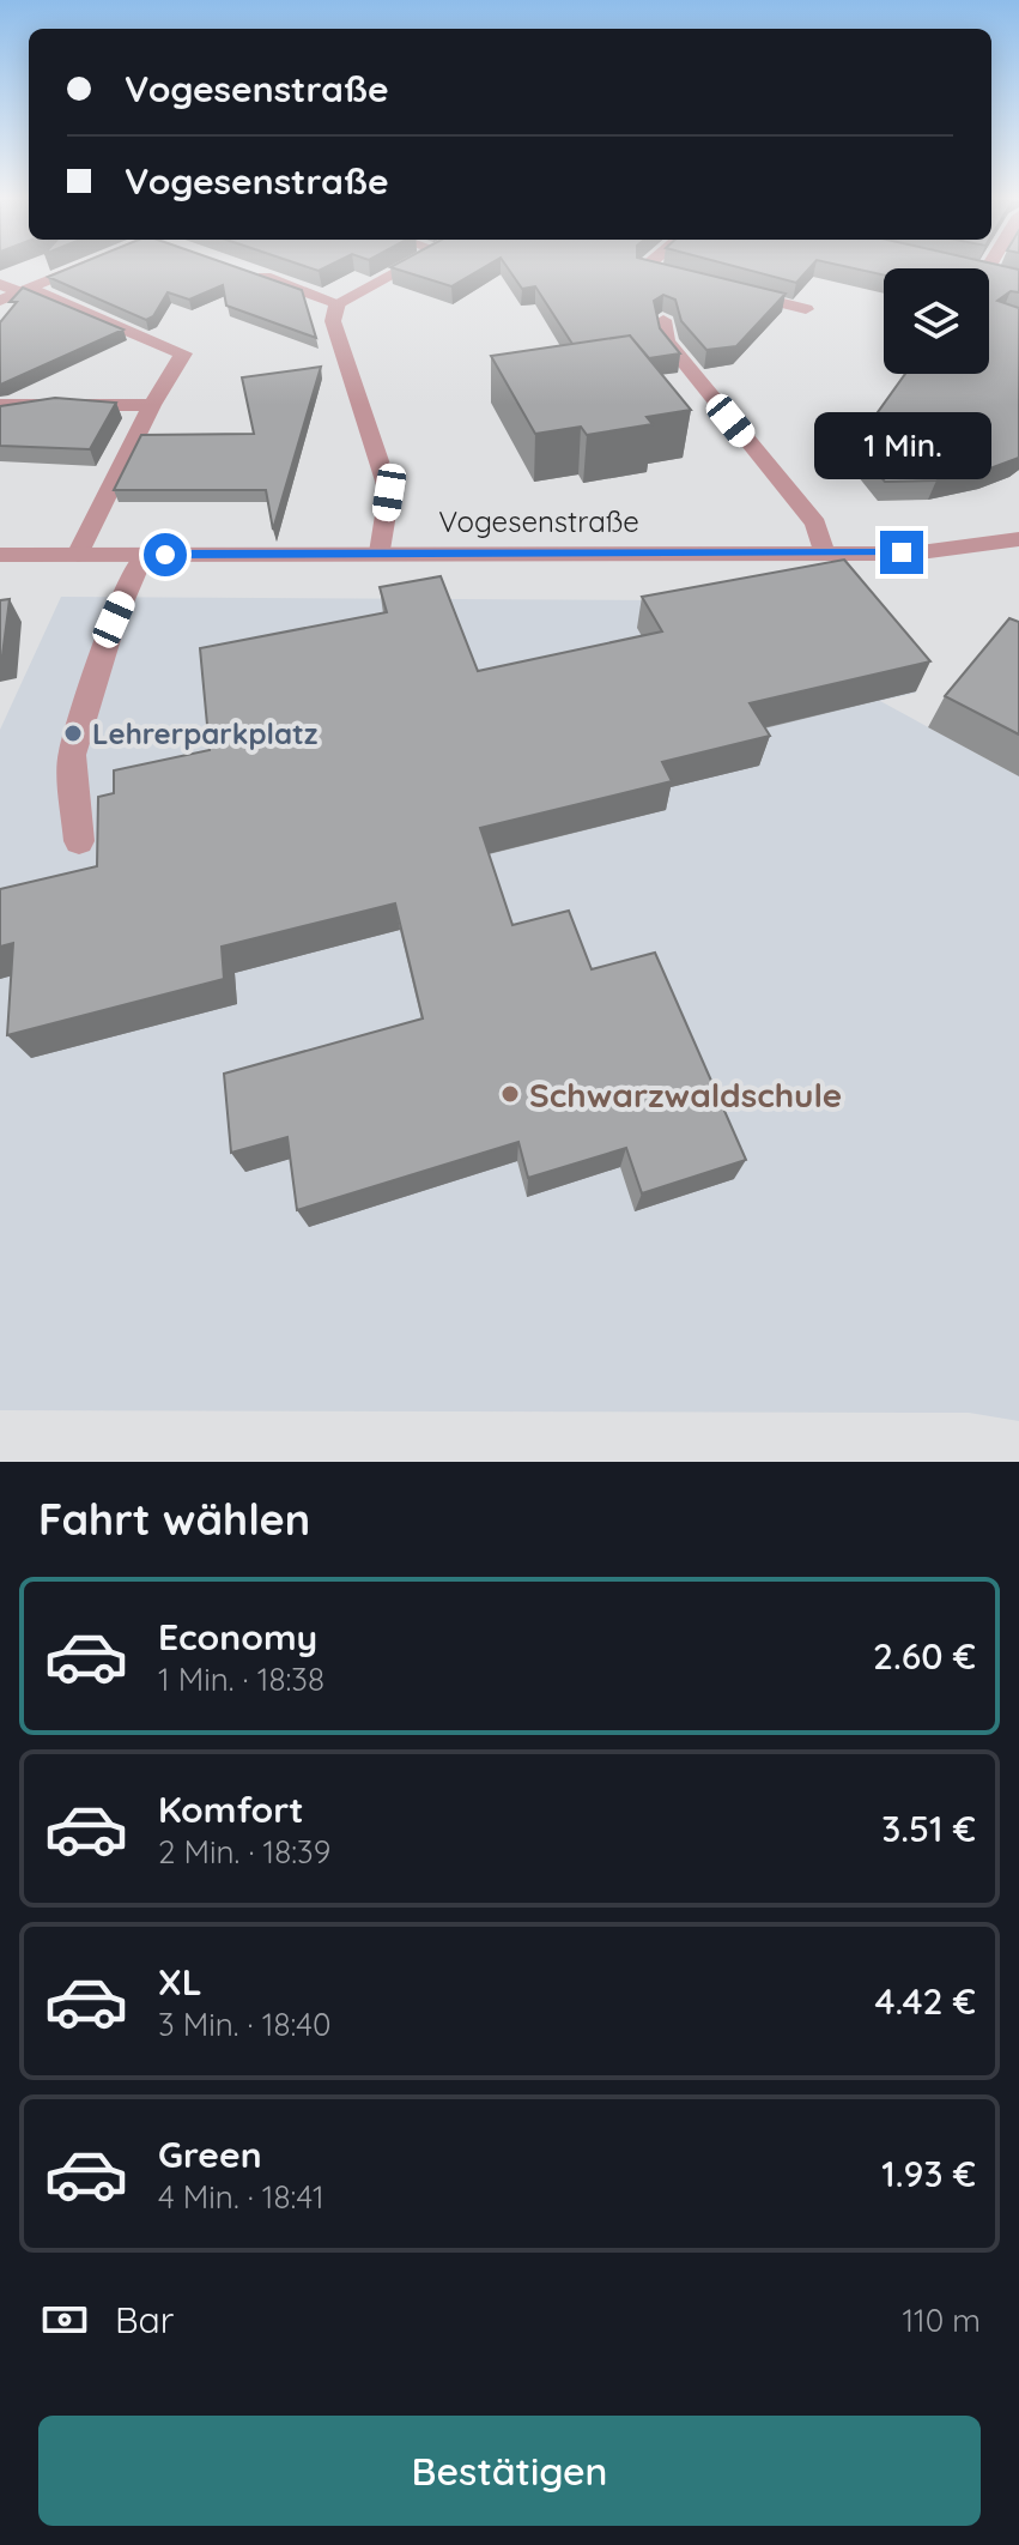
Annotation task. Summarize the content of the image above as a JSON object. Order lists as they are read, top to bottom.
{
  "streets": {
    "street": ["Vogesenstraße"]
  },
  "places": ["Lehrerparkplatz", "Schwarzwaldschule"],
  "page": {
    "banner": ["Vogesenstraße", "Vogesenstraße"],
    "bubble": "1 Min.",
    "heading": "Fahrt wählen",
    "list": [
      {
        "name": "Economy",
        "note": "1 Min. · 18:38",
        "value": "2.60 €"
      },
      {
        "name": "Komfort",
        "note": "2 Min. · 18:39",
        "value": "3.51 €"
      },
      {
        "name": "XL",
        "note": "3 Min. · 18:40",
        "value": "4.42 €"
      },
      {
        "name": "Green",
        "note": "4 Min. · 18:41",
        "value": "1.93 €"
      }
    ],
    "pay": ["Bar", "110 m"],
    "buttons": "Bestätigen"
  }
}
